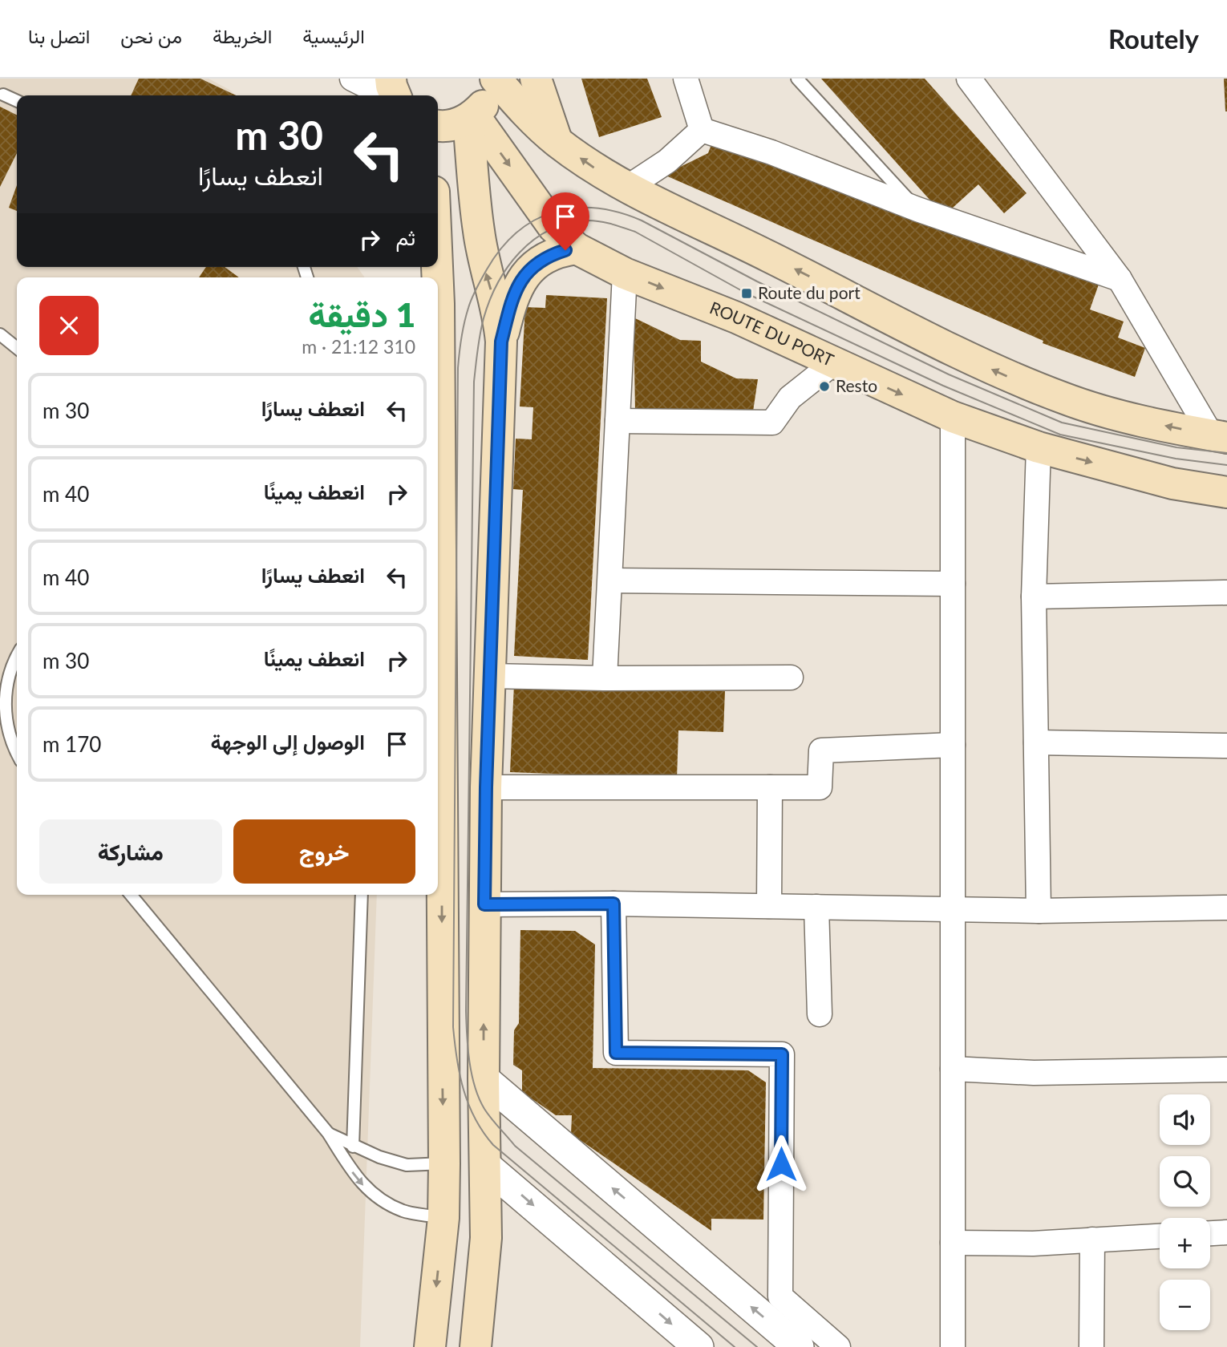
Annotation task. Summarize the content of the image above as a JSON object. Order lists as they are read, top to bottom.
{
  "streets": {
    "main road": ["ROUTE DU PORT"]
  },
  "places": {
    "transit": ["Route du port"],
    "other": ["Resto"]
  },
  "page": {
    "header": "Routely",
    "nav": [
      "الرئيسية",
      "الخريطة",
      "من نحن",
      "اتصل بنا"
    ],
    "turn": ["30 m", "انعطف يسارًا"],
    "then": "ثم",
    "heading": ["1 دقيقة", "310 m · 21:12"],
    "list": [
      {
        "name": "انعطف يسارًا",
        "value": "30 m"
      },
      {
        "name": "انعطف يمينًا",
        "value": "40 m"
      },
      {
        "name": "انعطف يسارًا",
        "value": "40 m"
      },
      {
        "name": "انعطف يمينًا",
        "value": "30 m"
      },
      {
        "name": "الوصول إلى الوجهة",
        "value": "170 m"
      }
    ],
    "buttons": ["خروج", "مشاركة"],
    "map_buttons": ["+", "−"]
  }
}
